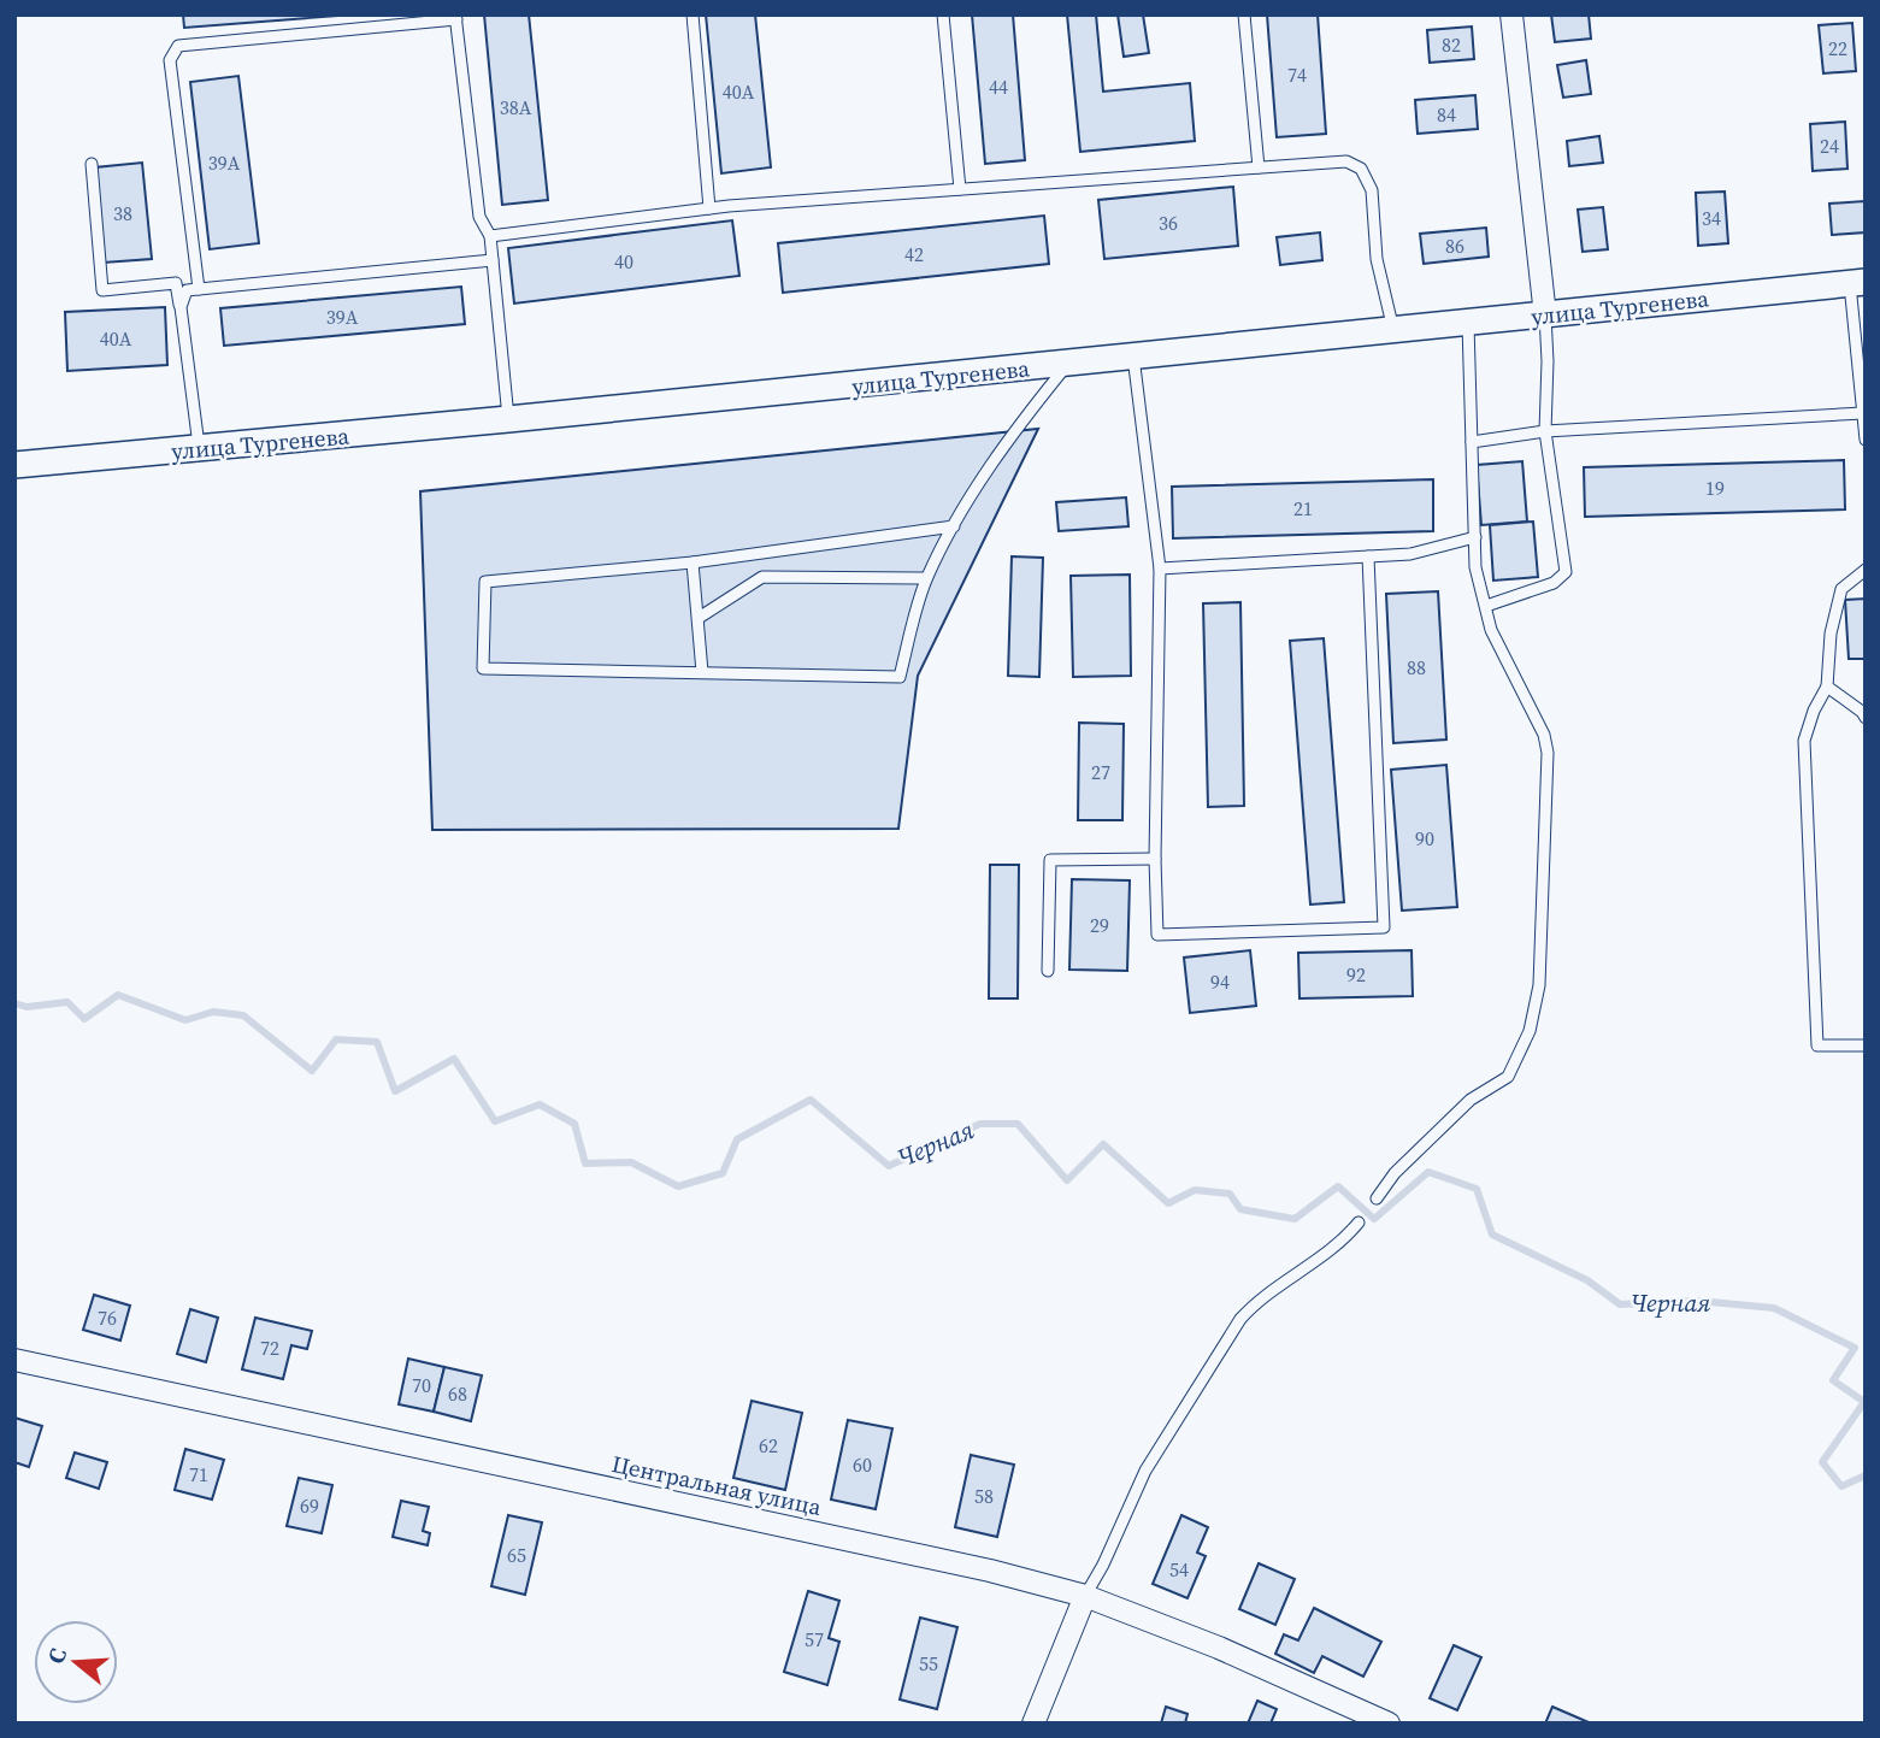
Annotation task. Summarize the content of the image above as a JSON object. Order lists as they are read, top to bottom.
{
  "streets": {
    "street": ["улица Тургенева", "Центральная улица"]
  },
  "water": ["Черная"],
  "house_numbers": [
    "82",
    "22",
    "74",
    "44",
    "40А",
    "38А",
    "84",
    "24",
    "39А",
    "38",
    "34",
    "36",
    "86",
    "42",
    "40",
    "39А",
    "40А",
    "19",
    "21",
    "88",
    "27",
    "90",
    "29",
    "92",
    "94",
    "76",
    "72",
    "70",
    "68",
    "62",
    "60",
    "71",
    "58",
    "69",
    "65",
    "54",
    "57",
    "55"
  ],
  "north": "left"
}
